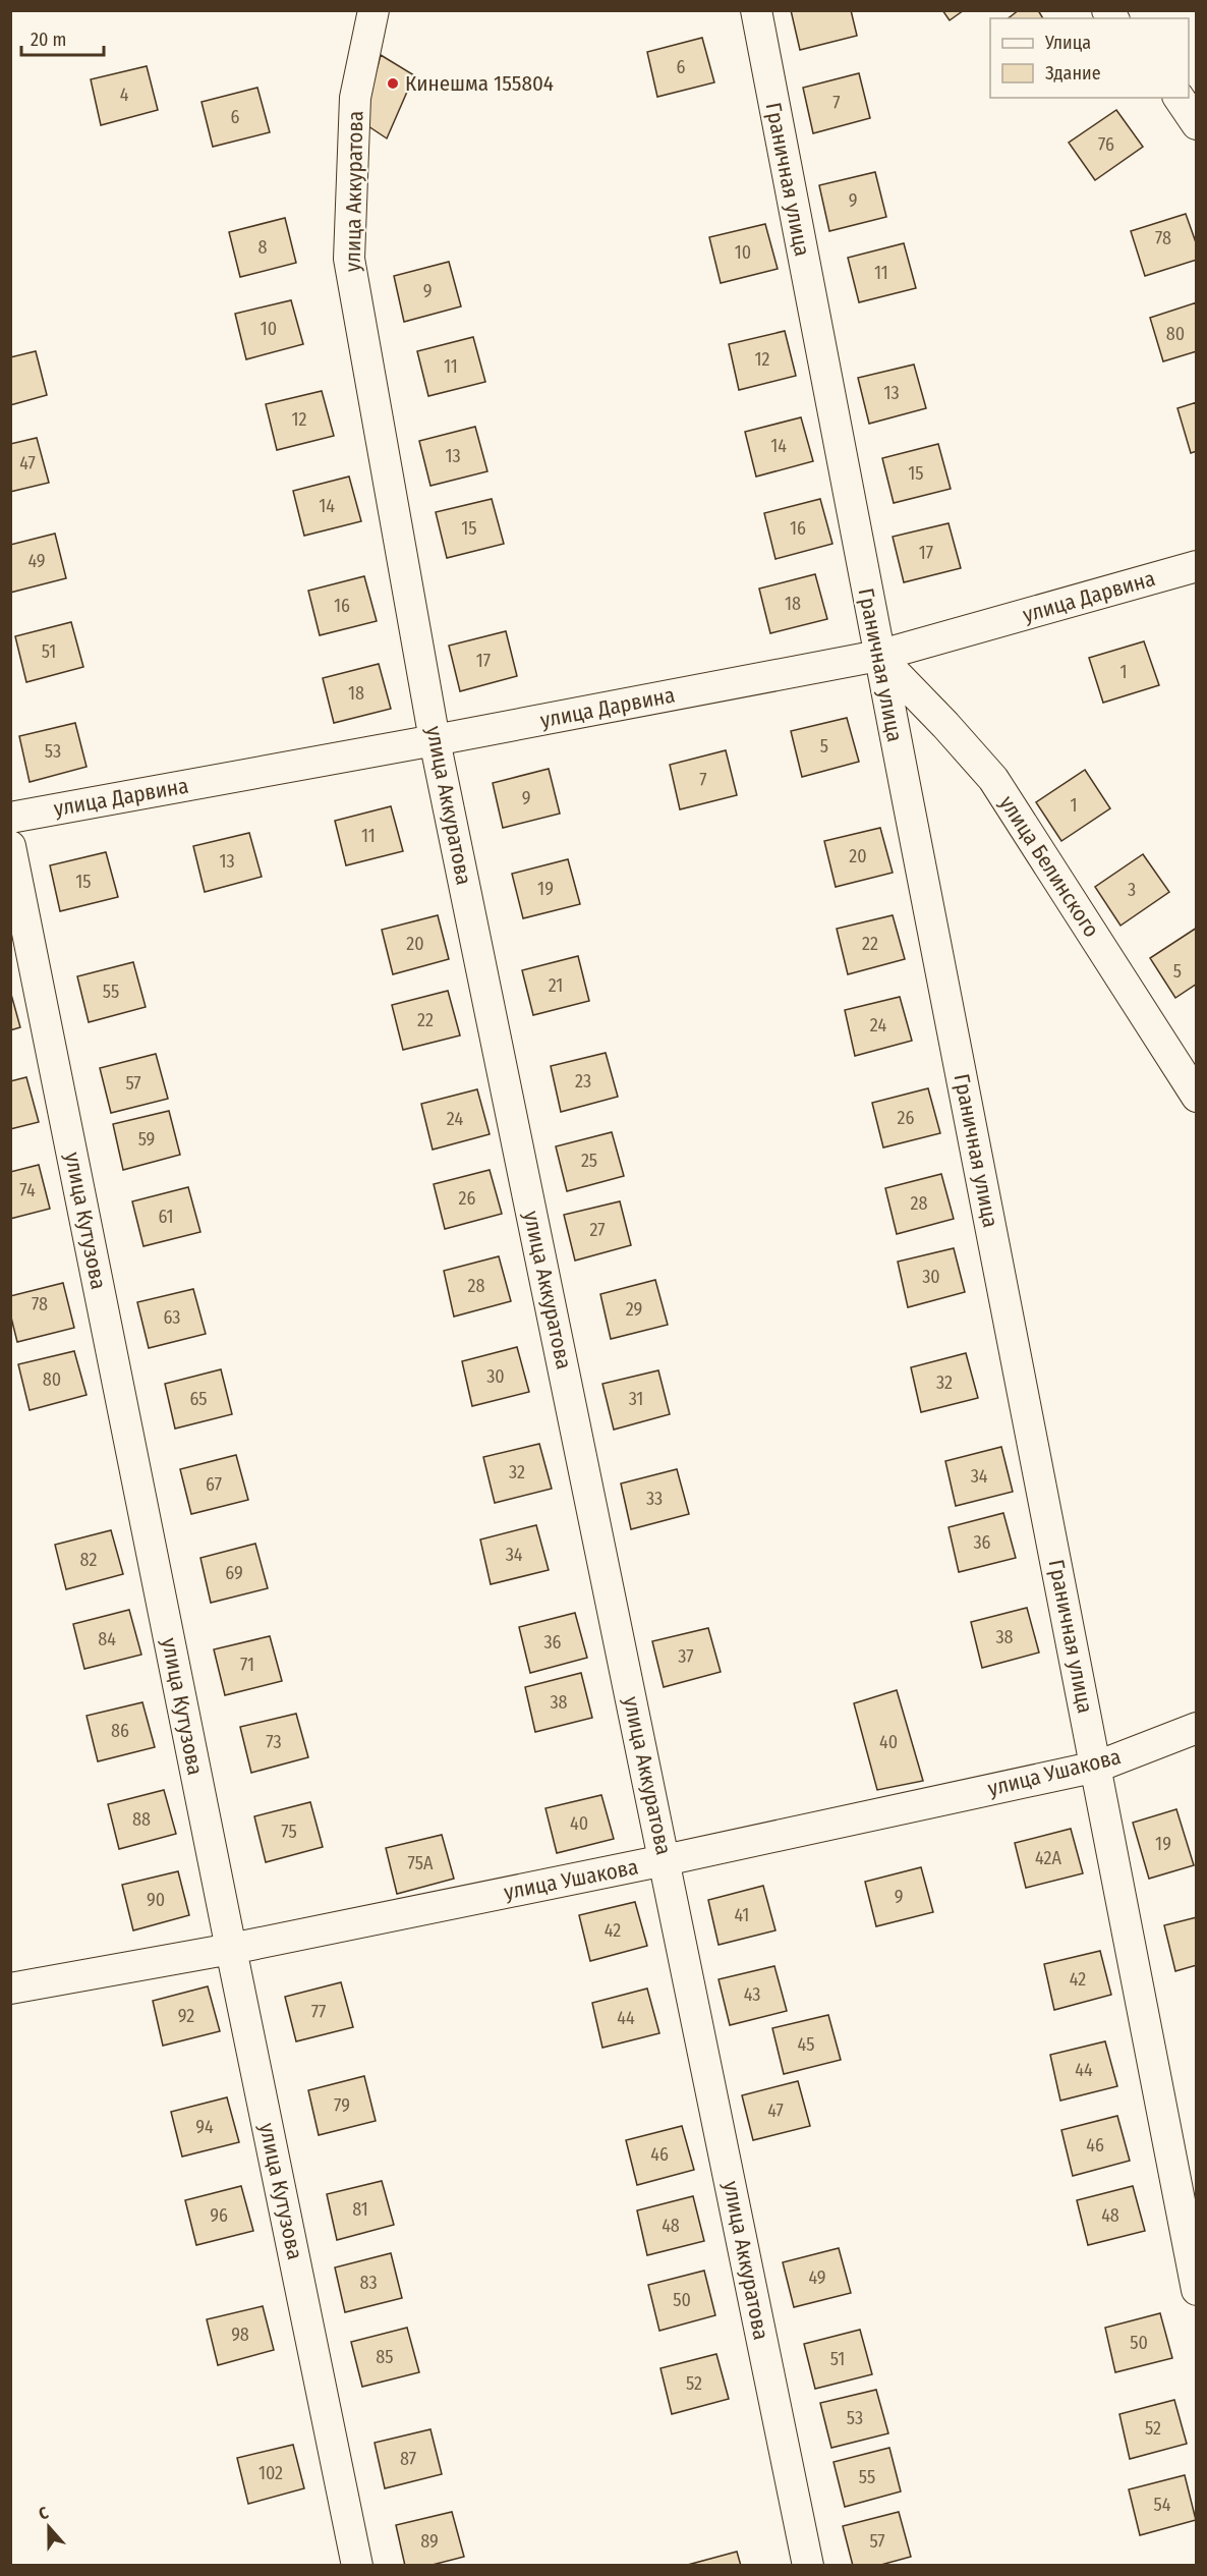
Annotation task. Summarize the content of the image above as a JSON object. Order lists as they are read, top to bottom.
{
  "streets": {
    "street": [
      "Граничная улица",
      "улица Аккуратова",
      "улица Дарвина",
      "улица Белинского",
      "улица Кутузова",
      "улица Ушакова"
    ]
  },
  "crossings": [
    ["Граничная улица", "улица Дарвина"],
    ["Граничная улица", "улица Белинского"],
    ["Граничная улица", "улица Ушакова"],
    ["улица Аккуратова", "улица Дарвина"],
    ["улица Аккуратова", "улица Ушакова"],
    ["улица Дарвина", "улица Белинского"],
    ["улица Кутузова", "улица Ушакова"]
  ],
  "places": ["Кинешма 155804"],
  "house_numbers": [
    "6",
    "4",
    "7",
    "6",
    "76",
    "9",
    "78",
    "8",
    "10",
    "11",
    "9",
    "10",
    "80",
    "12",
    "11",
    "13",
    "12",
    "14",
    "13",
    "47",
    "15",
    "14",
    "15",
    "16",
    "17",
    "49",
    "18",
    "16",
    "51",
    "17",
    "1",
    "18",
    "5",
    "53",
    "7",
    "9",
    "1",
    "11",
    "20",
    "13",
    "15",
    "19",
    "3",
    "20",
    "22",
    "5",
    "21",
    "55",
    "22",
    "24",
    "23",
    "57",
    "26",
    "24",
    "59",
    "25",
    "74",
    "26",
    "28",
    "61",
    "27",
    "30",
    "28",
    "78",
    "29",
    "63",
    "30",
    "80",
    "32",
    "65",
    "31",
    "32",
    "34",
    "67",
    "33",
    "36",
    "34",
    "82",
    "69",
    "38",
    "84",
    "36",
    "37",
    "71",
    "38",
    "86",
    "73",
    "40",
    "88",
    "40",
    "75",
    "19",
    "42А",
    "75А",
    "9",
    "90",
    "41",
    "42",
    "42",
    "43",
    "77",
    "92",
    "44",
    "45",
    "44",
    "79",
    "47",
    "94",
    "46",
    "46",
    "81",
    "96",
    "48",
    "48",
    "49",
    "83",
    "50",
    "98",
    "50",
    "85",
    "51",
    "52",
    "53",
    "52",
    "87",
    "102",
    "55",
    "54",
    "89",
    "57"
  ],
  "legend": ["Улица", "Здание"],
  "scale_bar": "20 m",
  "north": "top"
}
